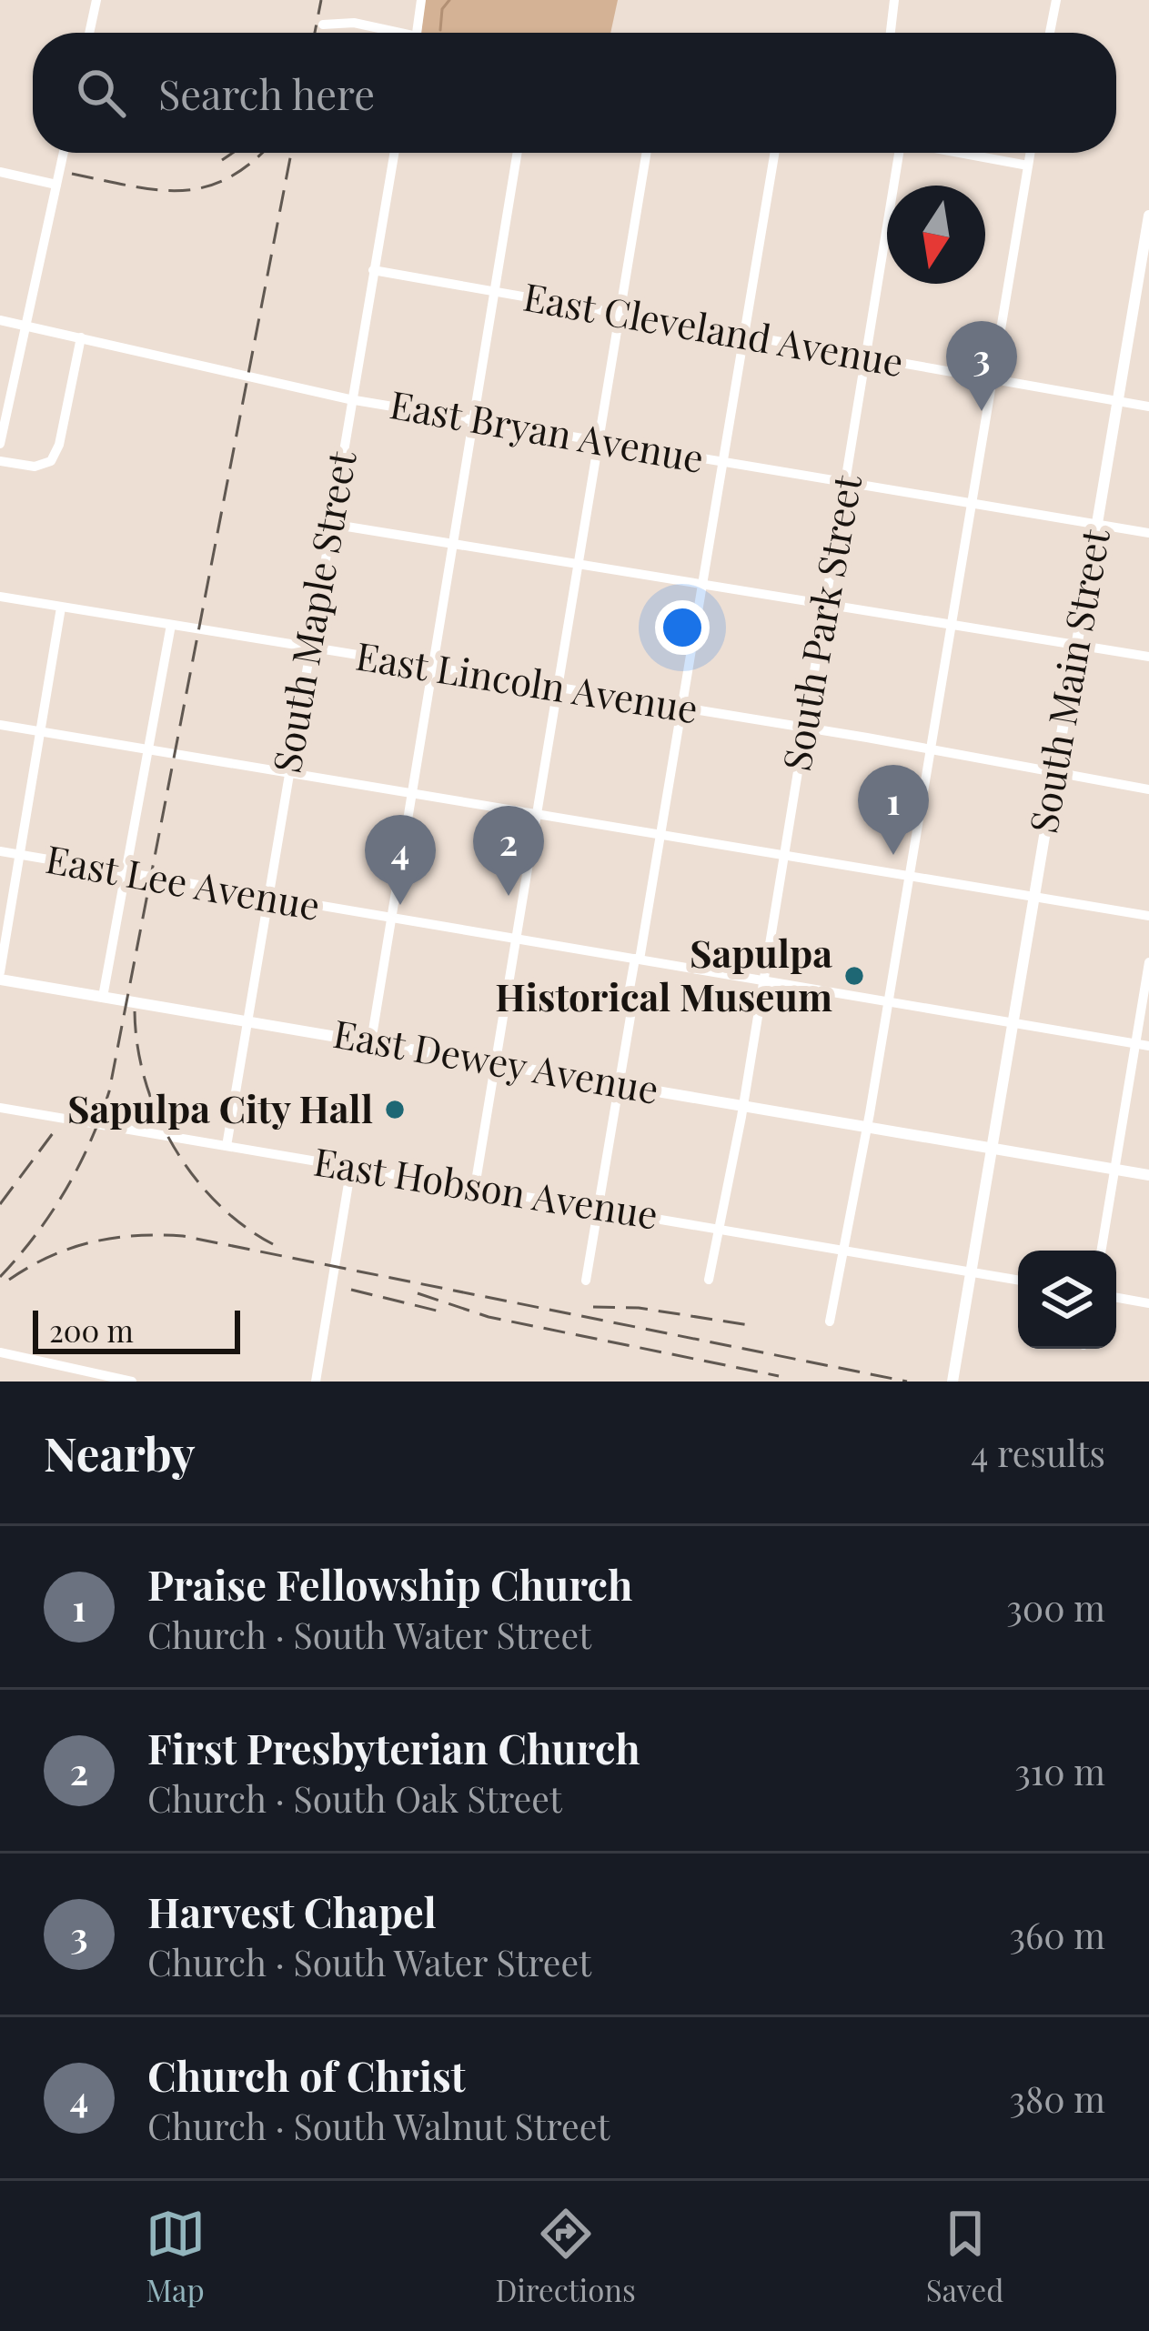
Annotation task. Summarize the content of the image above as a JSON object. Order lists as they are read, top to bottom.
{
  "streets": {
    "main road": ["South Main Street", "East Dewey Avenue"],
    "street": [
      "East Cleveland Avenue",
      "East Bryan Avenue",
      "South Maple Street",
      "South Park Street",
      "East Lincoln Avenue",
      "East Lee Avenue",
      "East Hobson Avenue"
    ]
  },
  "crossings": [
    ["East Cleveland Avenue", "South Maple Street"],
    ["East Cleveland Avenue", "South Park Street"],
    ["East Cleveland Avenue", "South Main Street"],
    ["East Bryan Avenue", "South Maple Street"],
    ["East Bryan Avenue", "South Park Street"],
    ["East Bryan Avenue", "South Main Street"],
    ["South Maple Street", "East Lincoln Avenue"],
    ["South Maple Street", "East Lee Avenue"],
    ["South Maple Street", "East Dewey Avenue"],
    ["South Maple Street", "East Hobson Avenue"],
    ["South Park Street", "East Lincoln Avenue"],
    ["South Park Street", "East Lee Avenue"],
    ["South Park Street", "East Dewey Avenue"],
    ["South Park Street", "East Hobson Avenue"],
    ["South Main Street", "East Lincoln Avenue"],
    ["South Main Street", "East Lee Avenue"],
    ["South Main Street", "East Dewey Avenue"],
    ["South Main Street", "East Hobson Avenue"]
  ],
  "places": ["Sapulpa Historical Museum", "Sapulpa City Hall"],
  "scale_bar": "200 m",
  "north": "bottom",
  "page": {
    "search": "Search here",
    "pins": [
      "3",
      "1",
      "2",
      "4"
    ],
    "scale": "200 m",
    "heading": ["Nearby", "4 results"],
    "list": [
      {
        "mark": "1",
        "name": "Praise Fellowship Church",
        "note": "Church · South Water Street",
        "value": "300 m"
      },
      {
        "mark": "2",
        "name": "First Presbyterian Church",
        "note": "Church · South Oak Street",
        "value": "310 m"
      },
      {
        "mark": "3",
        "name": "Harvest Chapel",
        "note": "Church · South Water Street",
        "value": "360 m"
      },
      {
        "mark": "4",
        "name": "Church of Christ",
        "note": "Church · South Walnut Street",
        "value": "380 m"
      }
    ],
    "nav": ["Map", "Directions", "Saved"]
  }
}
